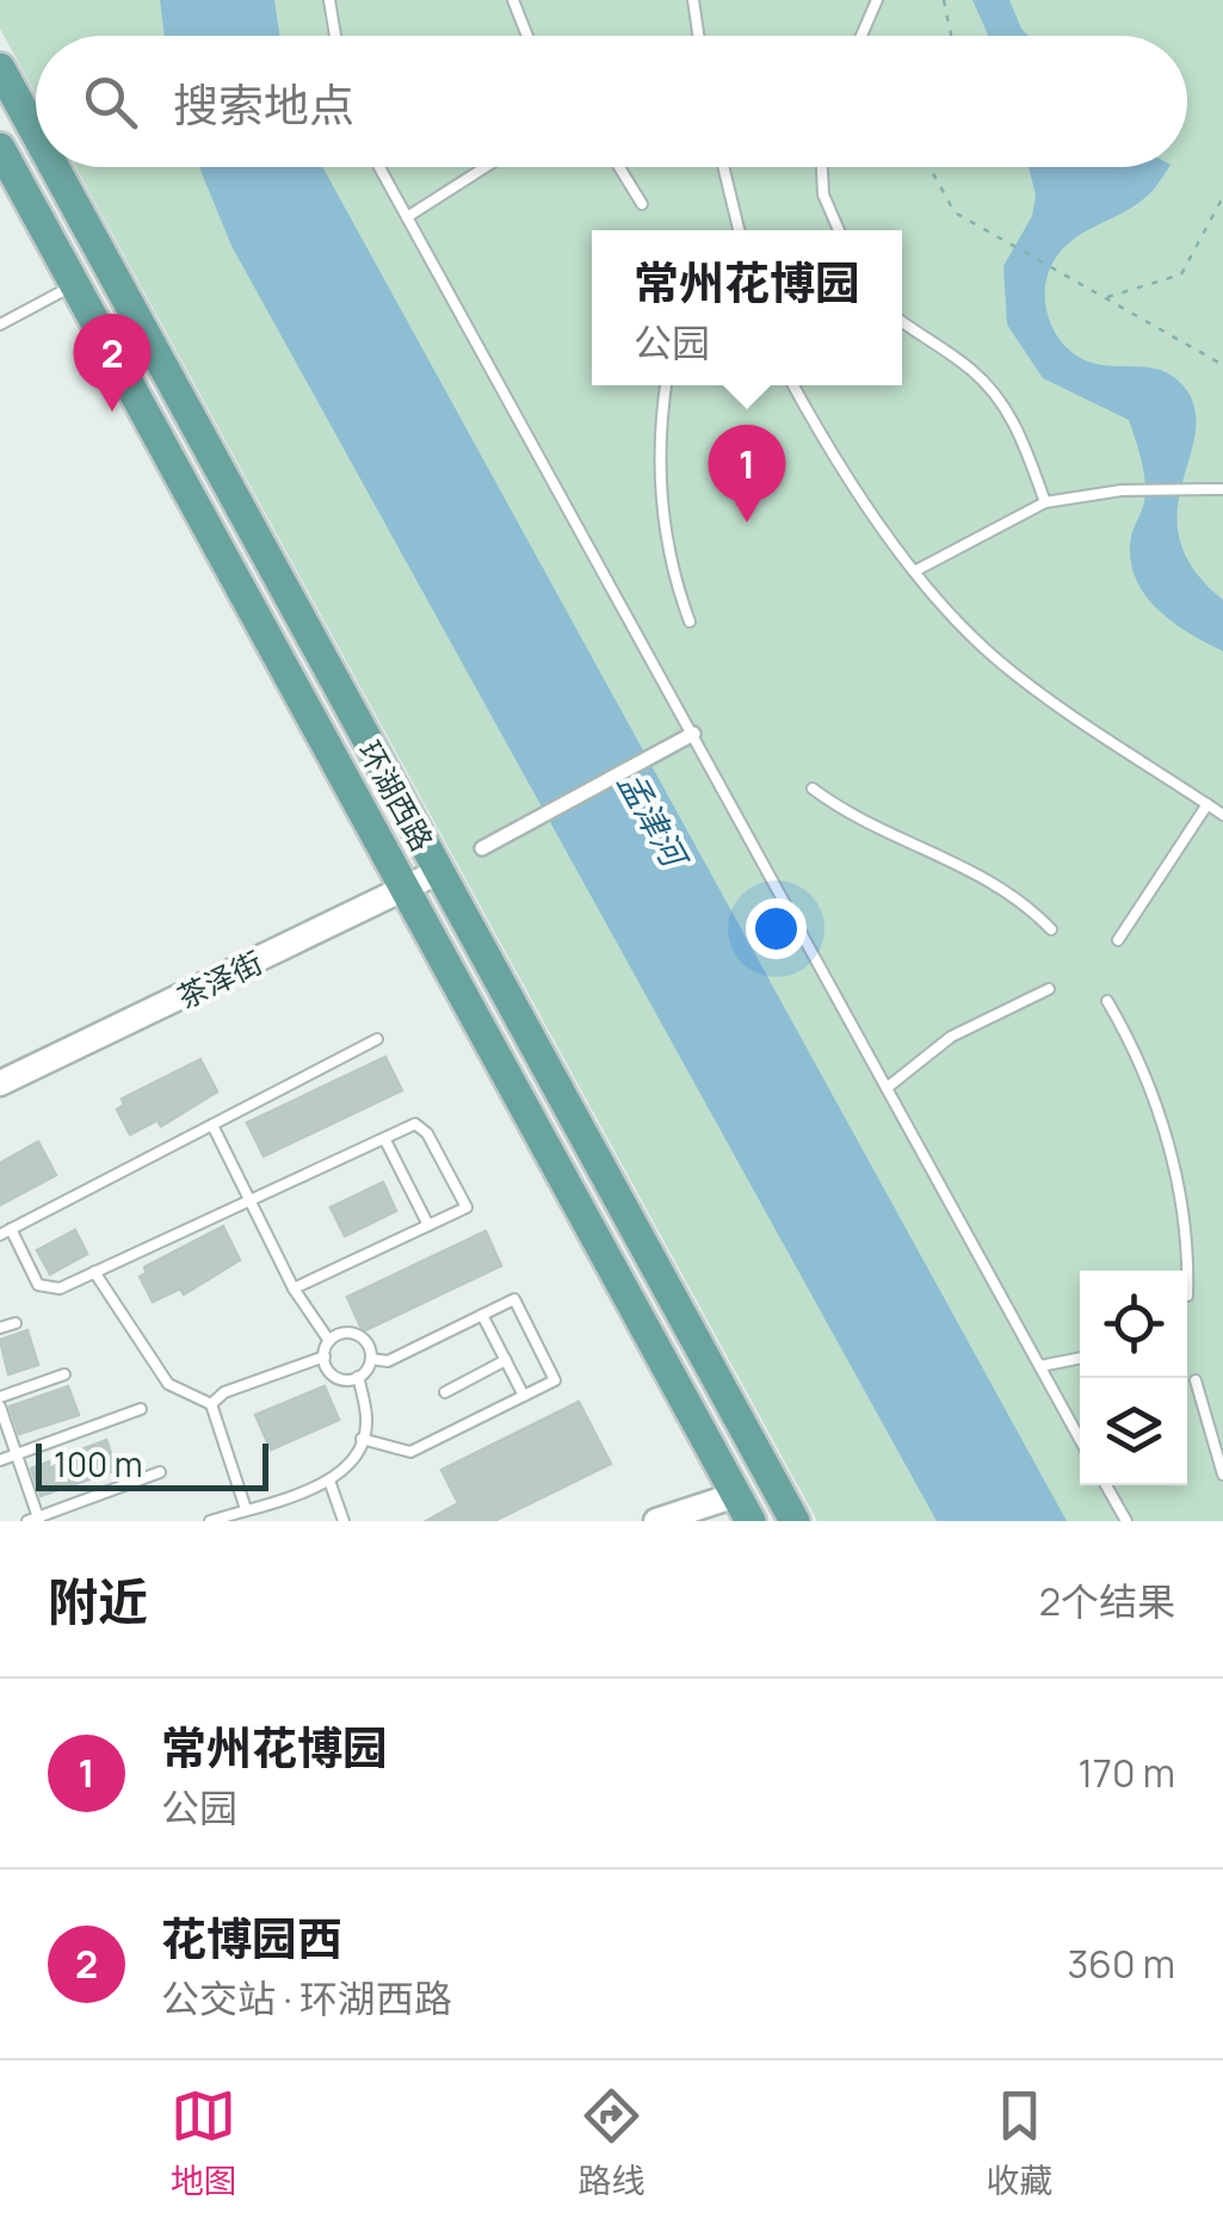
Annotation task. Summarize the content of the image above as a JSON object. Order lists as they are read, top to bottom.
{
  "streets": {
    "main road": ["环湖西路"],
    "street": ["茶泽街"]
  },
  "crossings": [
    ["环湖西路", "茶泽街"]
  ],
  "water": ["孟津河"],
  "scale_bar": "100 m",
  "page": {
    "search": "搜索地点",
    "popup": ["常州花博园", "公园"],
    "pins": ["2", "1"],
    "scale": "100 m",
    "heading": ["附近", "2个结果"],
    "list": [
      {
        "mark": "1",
        "name": "常州花博园",
        "note": "公园",
        "value": "170 m"
      },
      {
        "mark": "2",
        "name": "花博园西",
        "note": "公交站 · 环湖西路",
        "value": "360 m"
      }
    ],
    "nav": ["地图", "路线", "收藏"]
  }
}
